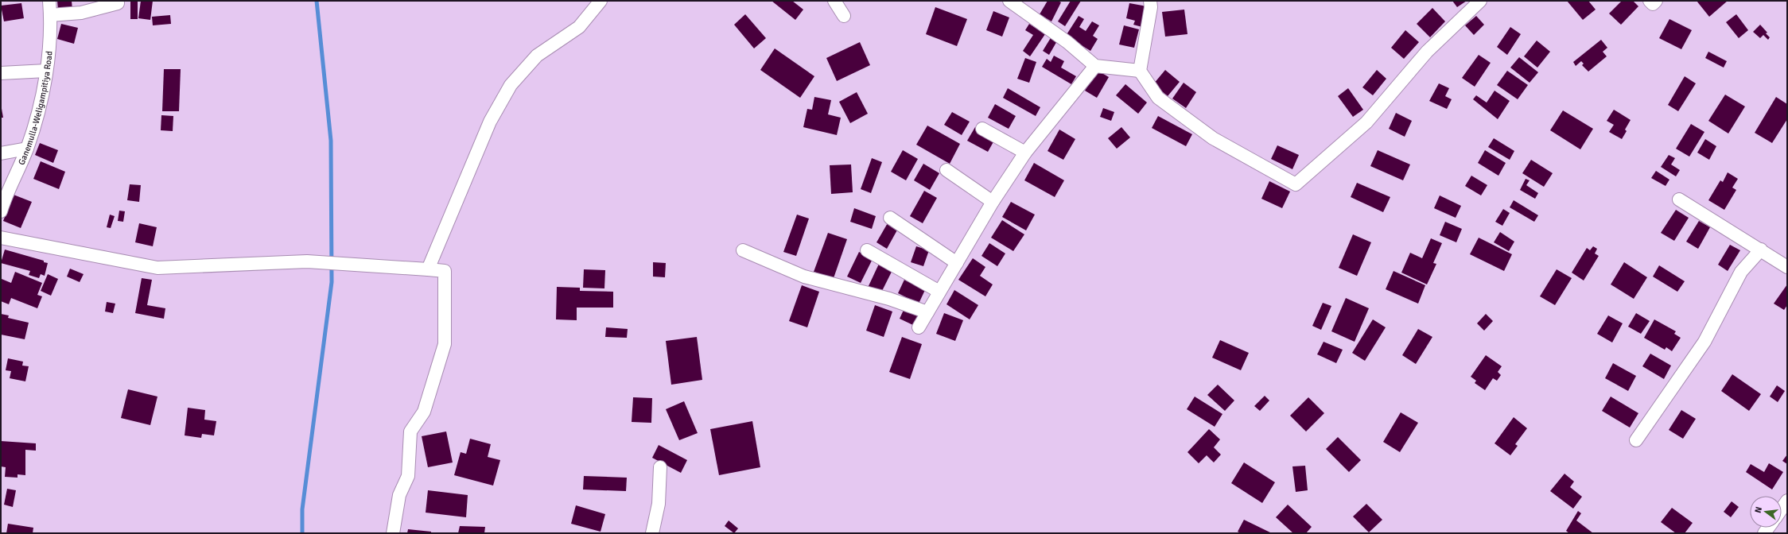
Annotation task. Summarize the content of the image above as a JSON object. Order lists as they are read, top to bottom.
{
  "streets": {
    "street": ["Ganemulla-Weligampitiya Road"]
  },
  "north": "left"
}
